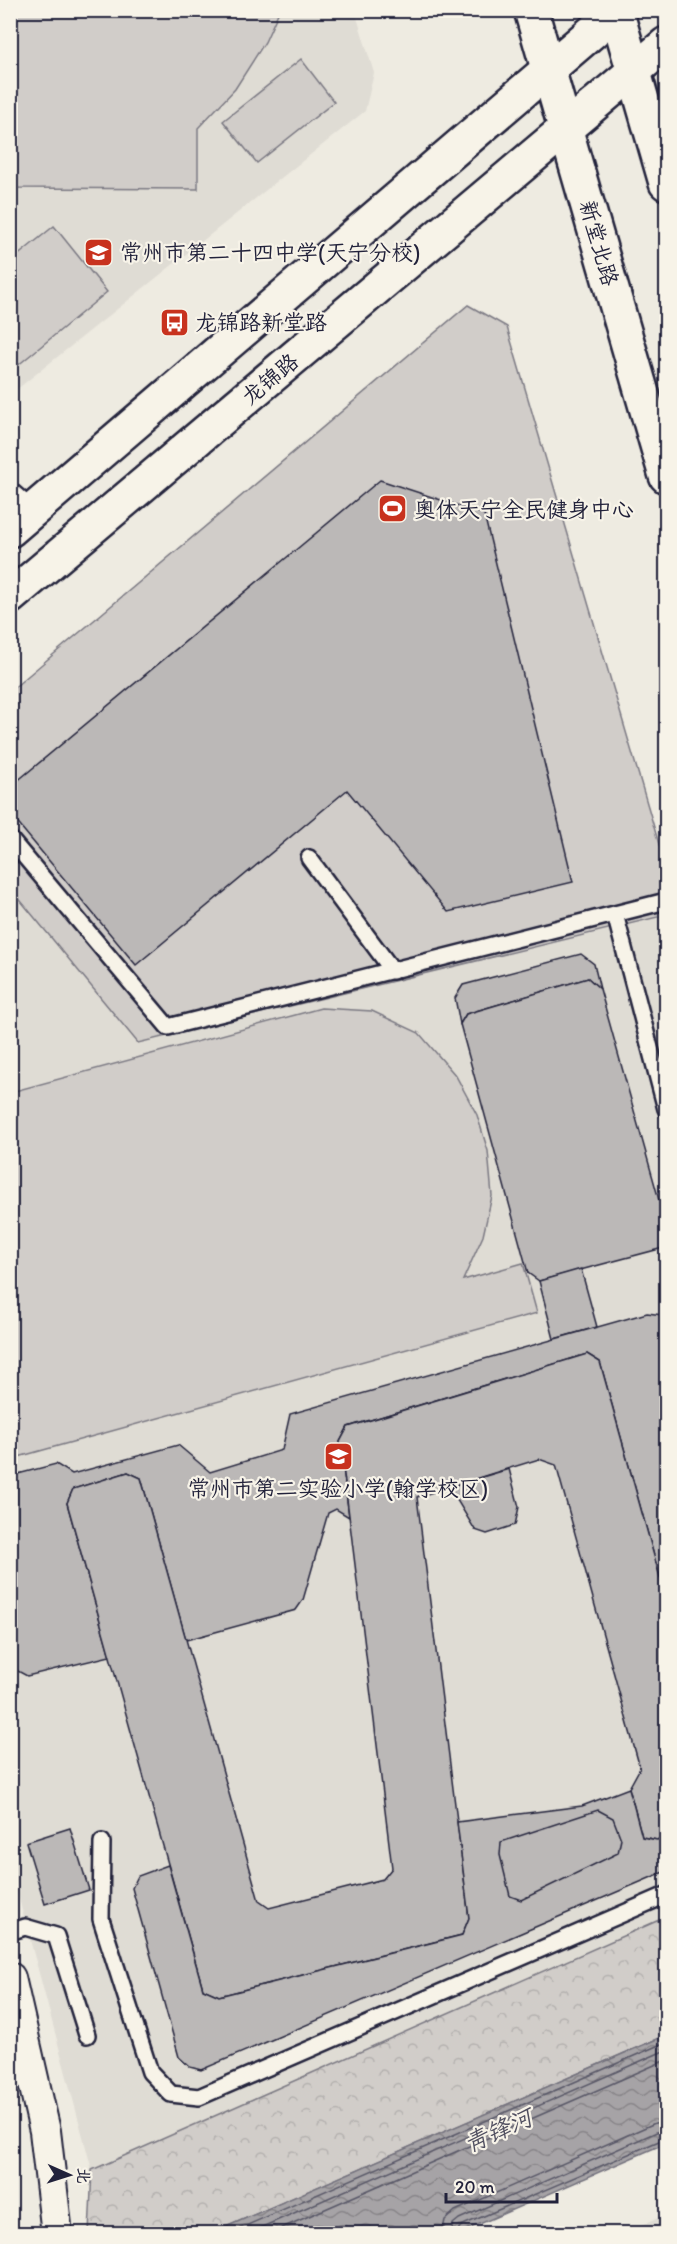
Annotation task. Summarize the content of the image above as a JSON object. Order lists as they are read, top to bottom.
{
  "streets": {
    "main road": ["新堂北路", "龙锦路"]
  },
  "crossings": [
    ["新堂北路", "龙锦路"]
  ],
  "water": ["青锋河"],
  "places": {
    "school or university": ["常州市第二十四中学(天宁分校)", "常州市第二实验小学(翰学校区)"],
    "bus stop": ["龙锦路新堂路"],
    "sports": ["奥体天宁全民健身中心"]
  },
  "scale_bar": "20 m",
  "north": "right"
}
